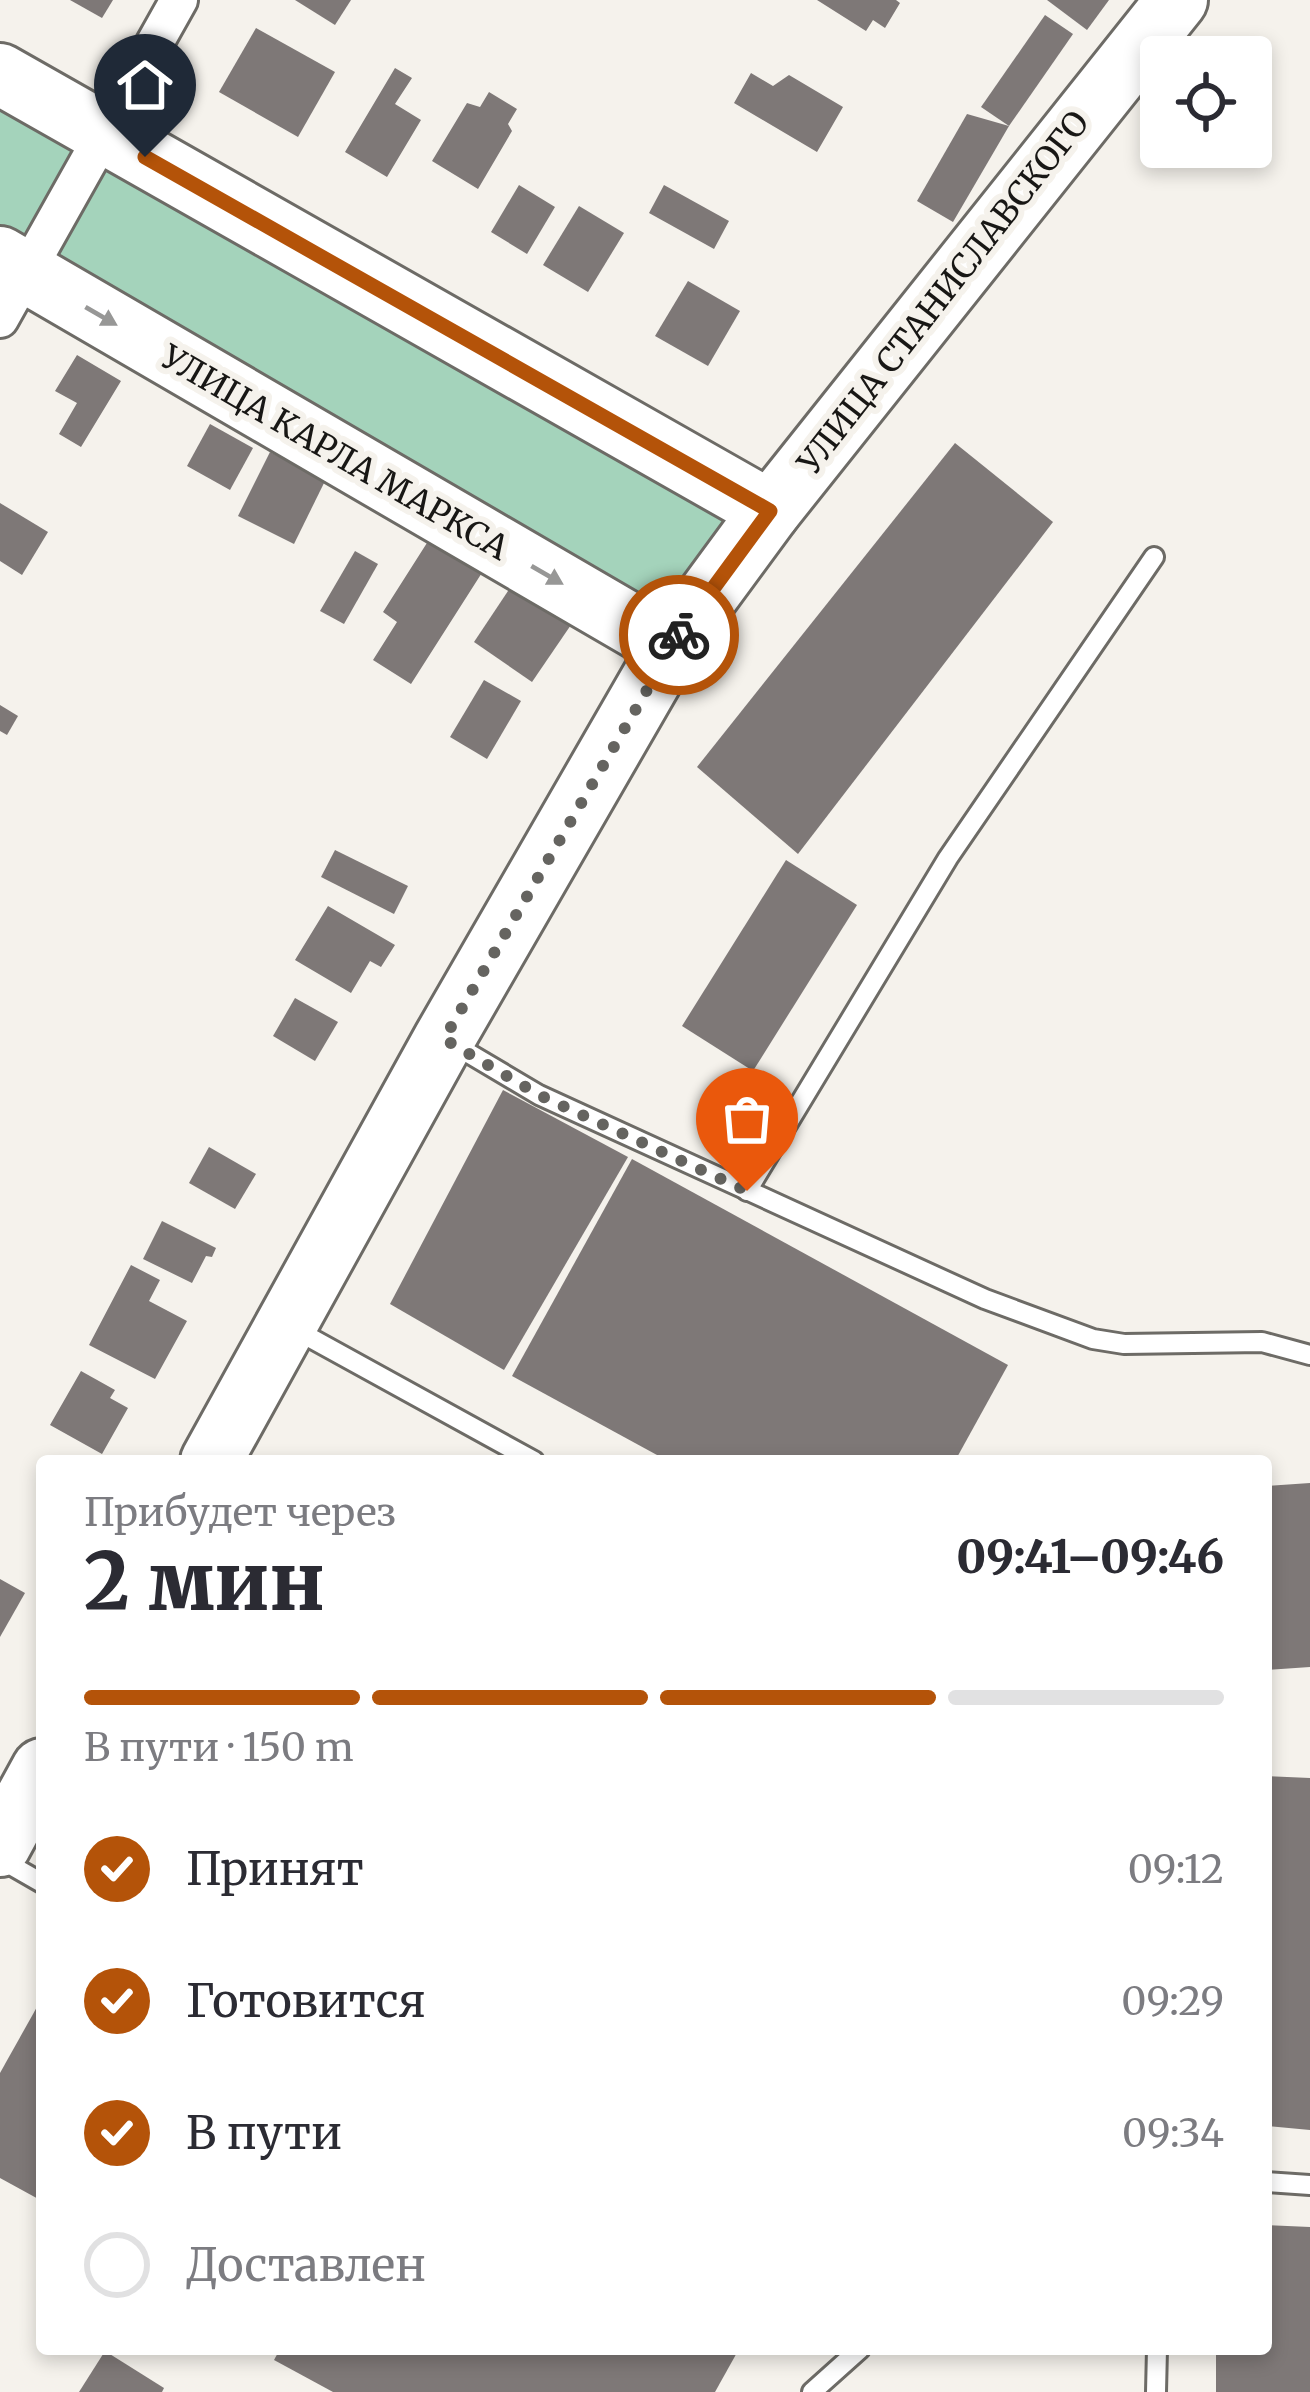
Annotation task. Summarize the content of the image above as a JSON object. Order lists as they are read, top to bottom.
{
  "streets": {
    "main road": ["УЛИЦА СТАНИСЛАВСКОГО", "УЛИЦА КАРЛА МАРКСА"]
  },
  "crossings": [
    ["УЛИЦА СТАНИСЛАВСКОГО", "УЛИЦА КАРЛА МАРКСА"]
  ],
  "page": {
    "heading": ["2 мин", "Прибудет через", "09:41–09:46"],
    "bar": "В пути · 150 m",
    "list": [
      ["Принят", "09:12"],
      ["Готовится", "09:29"],
      ["В пути", "09:34"],
      "Доставлен"
    ]
  }
}
